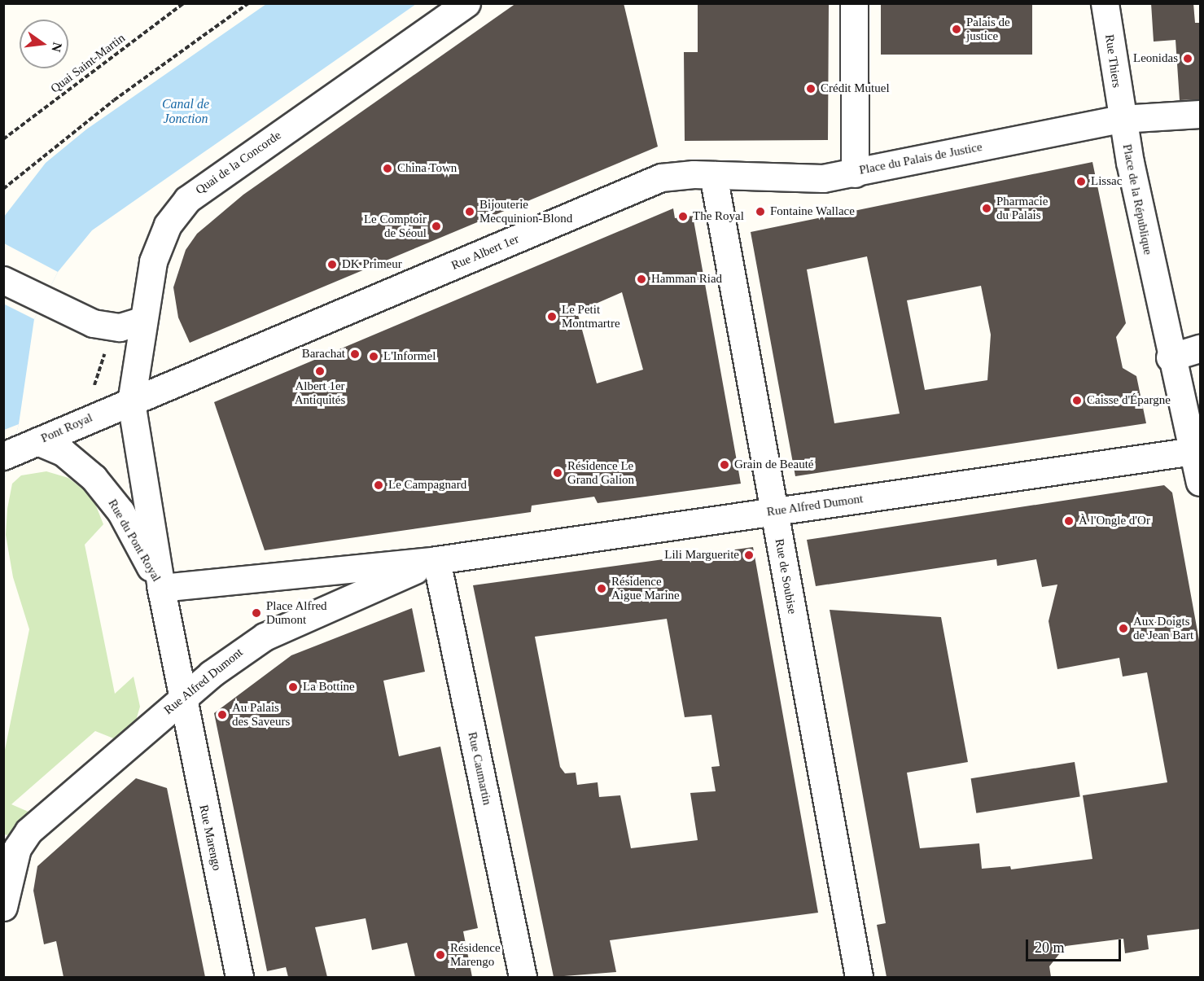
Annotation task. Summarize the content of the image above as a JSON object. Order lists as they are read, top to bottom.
{
  "streets": {
    "street": [
      "Rue Thiers",
      "Place du Palais de Justice",
      "Quai de la Concorde",
      "Place de la République",
      "Rue Albert 1er",
      "Pont Royal",
      "Rue Alfred Dumont",
      "Rue du Pont Royal",
      "Rue de Soubise",
      "Rue Caumartin",
      "Rue Marengo"
    ],
    "path": ["Quai Saint-Martin"]
  },
  "crossings": [
    ["Rue Thiers", "Place du Palais de Justice"],
    ["Rue Thiers", "Place de la République"],
    ["Place du Palais de Justice", "Place de la République"],
    ["Place du Palais de Justice", "Rue Albert 1er"],
    ["Quai de la Concorde", "Rue Albert 1er"],
    ["Quai de la Concorde", "Pont Royal"],
    ["Quai de la Concorde", "Rue du Pont Royal"],
    ["Place de la République", "Rue Alfred Dumont"],
    ["Rue Albert 1er", "Pont Royal"],
    ["Rue Albert 1er", "Rue du Pont Royal"],
    ["Rue Albert 1er", "Rue de Soubise"],
    ["Pont Royal", "Rue du Pont Royal"],
    ["Rue Alfred Dumont", "Rue du Pont Royal"],
    ["Rue Alfred Dumont", "Rue de Soubise"],
    ["Rue Alfred Dumont", "Rue Caumartin"],
    ["Rue Alfred Dumont", "Rue Marengo"],
    ["Rue du Pont Royal", "Rue Marengo"]
  ],
  "water": ["Canal de Jonction"],
  "places": [
    "Palais de justice",
    "Leonidas",
    "Crédit Mutuel",
    "China Town",
    "Lissac",
    "Pharmacie du Palais",
    "Bijouterie Mecquinion-Blond",
    "Fontaine Wallace",
    "The Royal",
    "Le Comptoir de Séoul",
    "DK Primeur",
    "Hamman Riad",
    "Le Petit Montmartre",
    "Barachat",
    "L'Informel",
    "Albert 1er Antiquités",
    "Caisse d'Épargne",
    "Grain de Beauté",
    "Résidence Le Grand Galion",
    "Le Campagnard",
    "À l'Ongle d'Or",
    "Lili Marguerite",
    "Résidence Aigue Marine",
    "Place Alfred Dumont",
    "Aux Doigts de Jean Bart",
    "La Bottine",
    "Au Palais des Saveurs",
    "Résidence Marengo"
  ],
  "scale_bar": "20 m",
  "north": "right"
}
